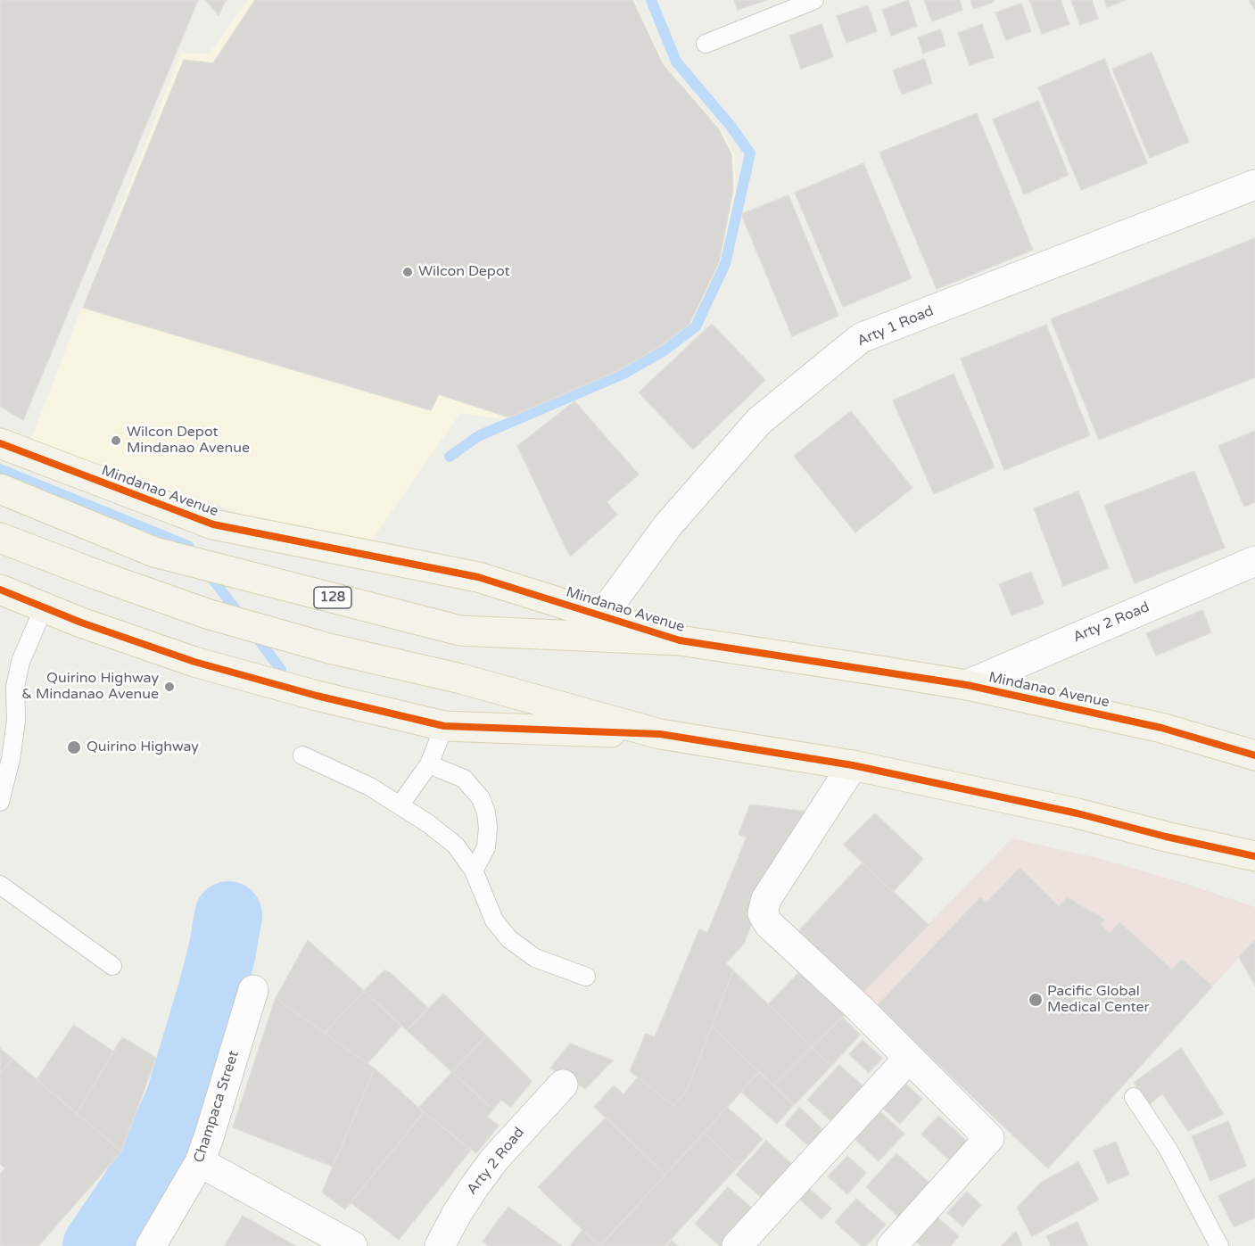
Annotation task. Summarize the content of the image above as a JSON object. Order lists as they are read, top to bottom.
{
  "streets": {
    "main road": ["Mindanao Avenue", "128"],
    "street": ["Arty 1 Road", "Arty 2 Road", "Champaca Street"]
  },
  "crossings": [
    ["Arty 1 Road", "Mindanao Avenue"],
    ["Mindanao Avenue", "Arty 2 Road"]
  ],
  "places": [
    "Wilcon Depot",
    "Wilcon Depot Mindanao Avenue",
    "Quirino Highway & Mindanao Avenue",
    "Quirino Highway",
    "Pacific Global Medical Center"
  ]
}
